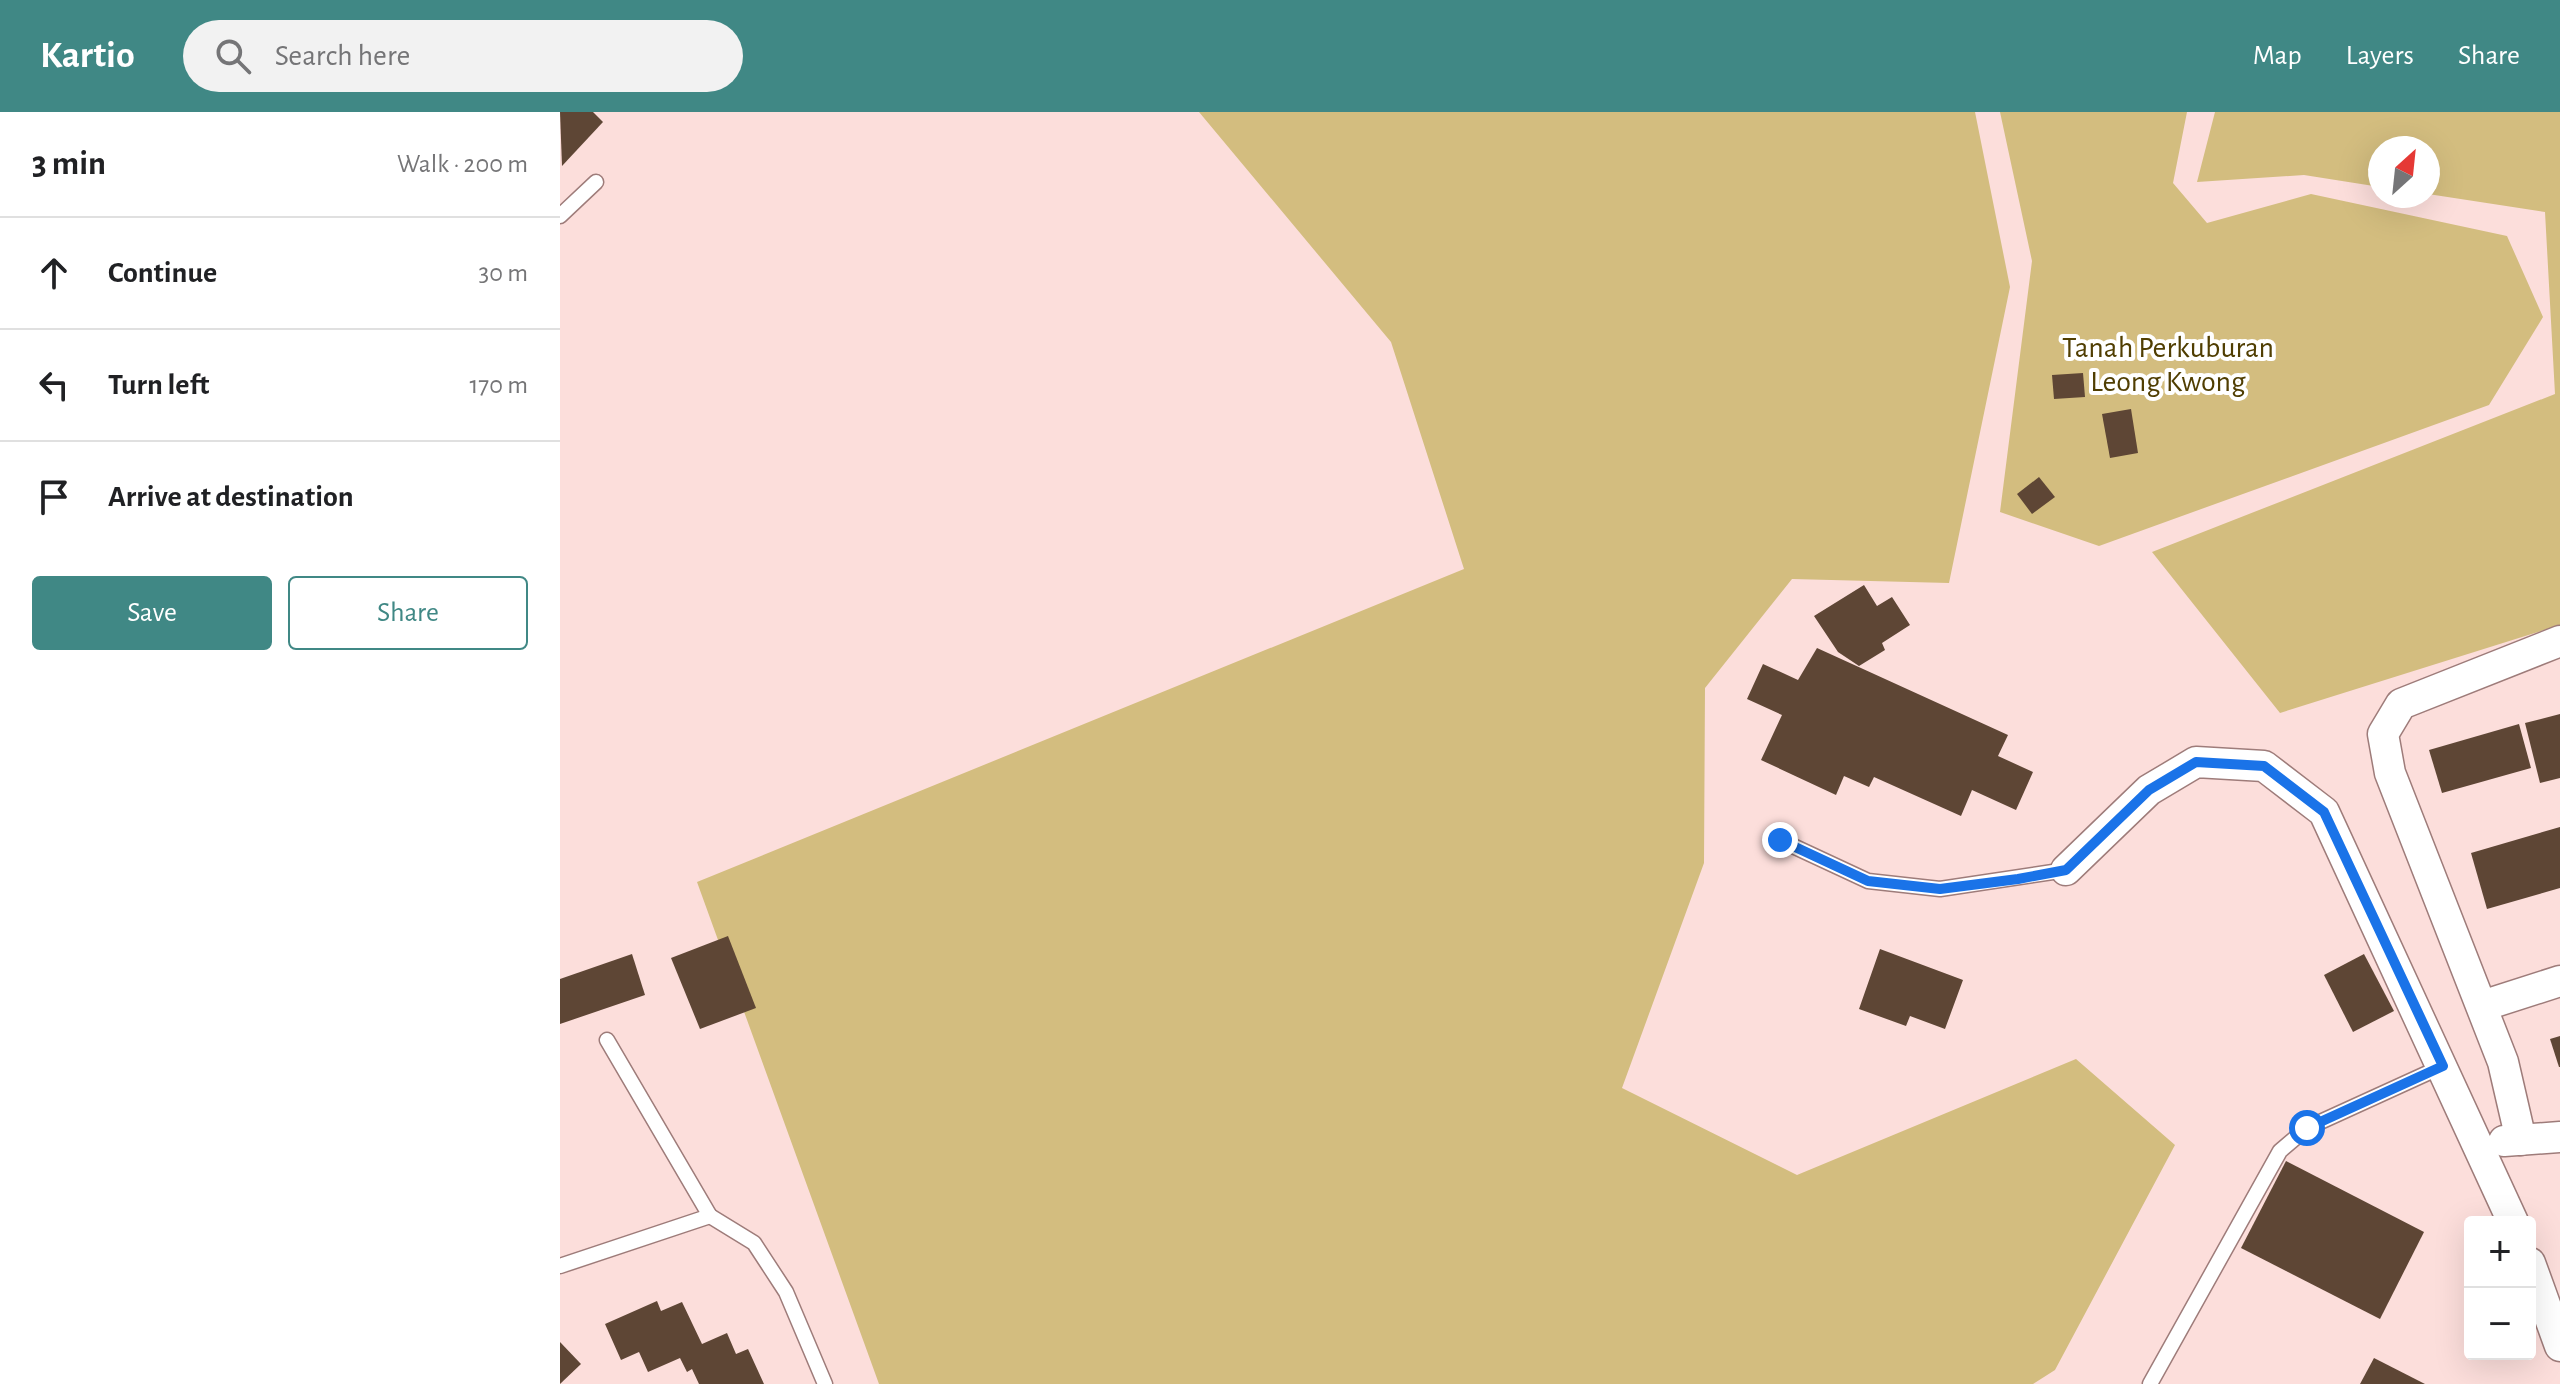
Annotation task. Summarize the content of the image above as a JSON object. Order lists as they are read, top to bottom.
{
  "parks": ["Tanah Perkuburan Leong Kwong"],
  "north": "top right",
  "page": {
    "header": "Kartio",
    "search": "Search here",
    "nav": ["Map", "Layers", "Share"],
    "heading": ["3 min", "Walk · 200 m"],
    "list": [
      ["Continue", "30 m"],
      ["Turn left", "170 m"],
      "Arrive at destination"
    ],
    "buttons": ["Save", "Share"],
    "map_buttons": ["+", "−"]
  }
}
